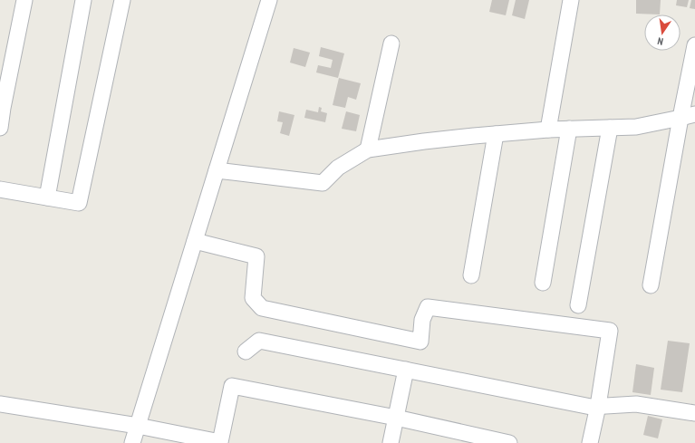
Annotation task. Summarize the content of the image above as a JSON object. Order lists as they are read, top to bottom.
{
  "north": "bottom"
}
